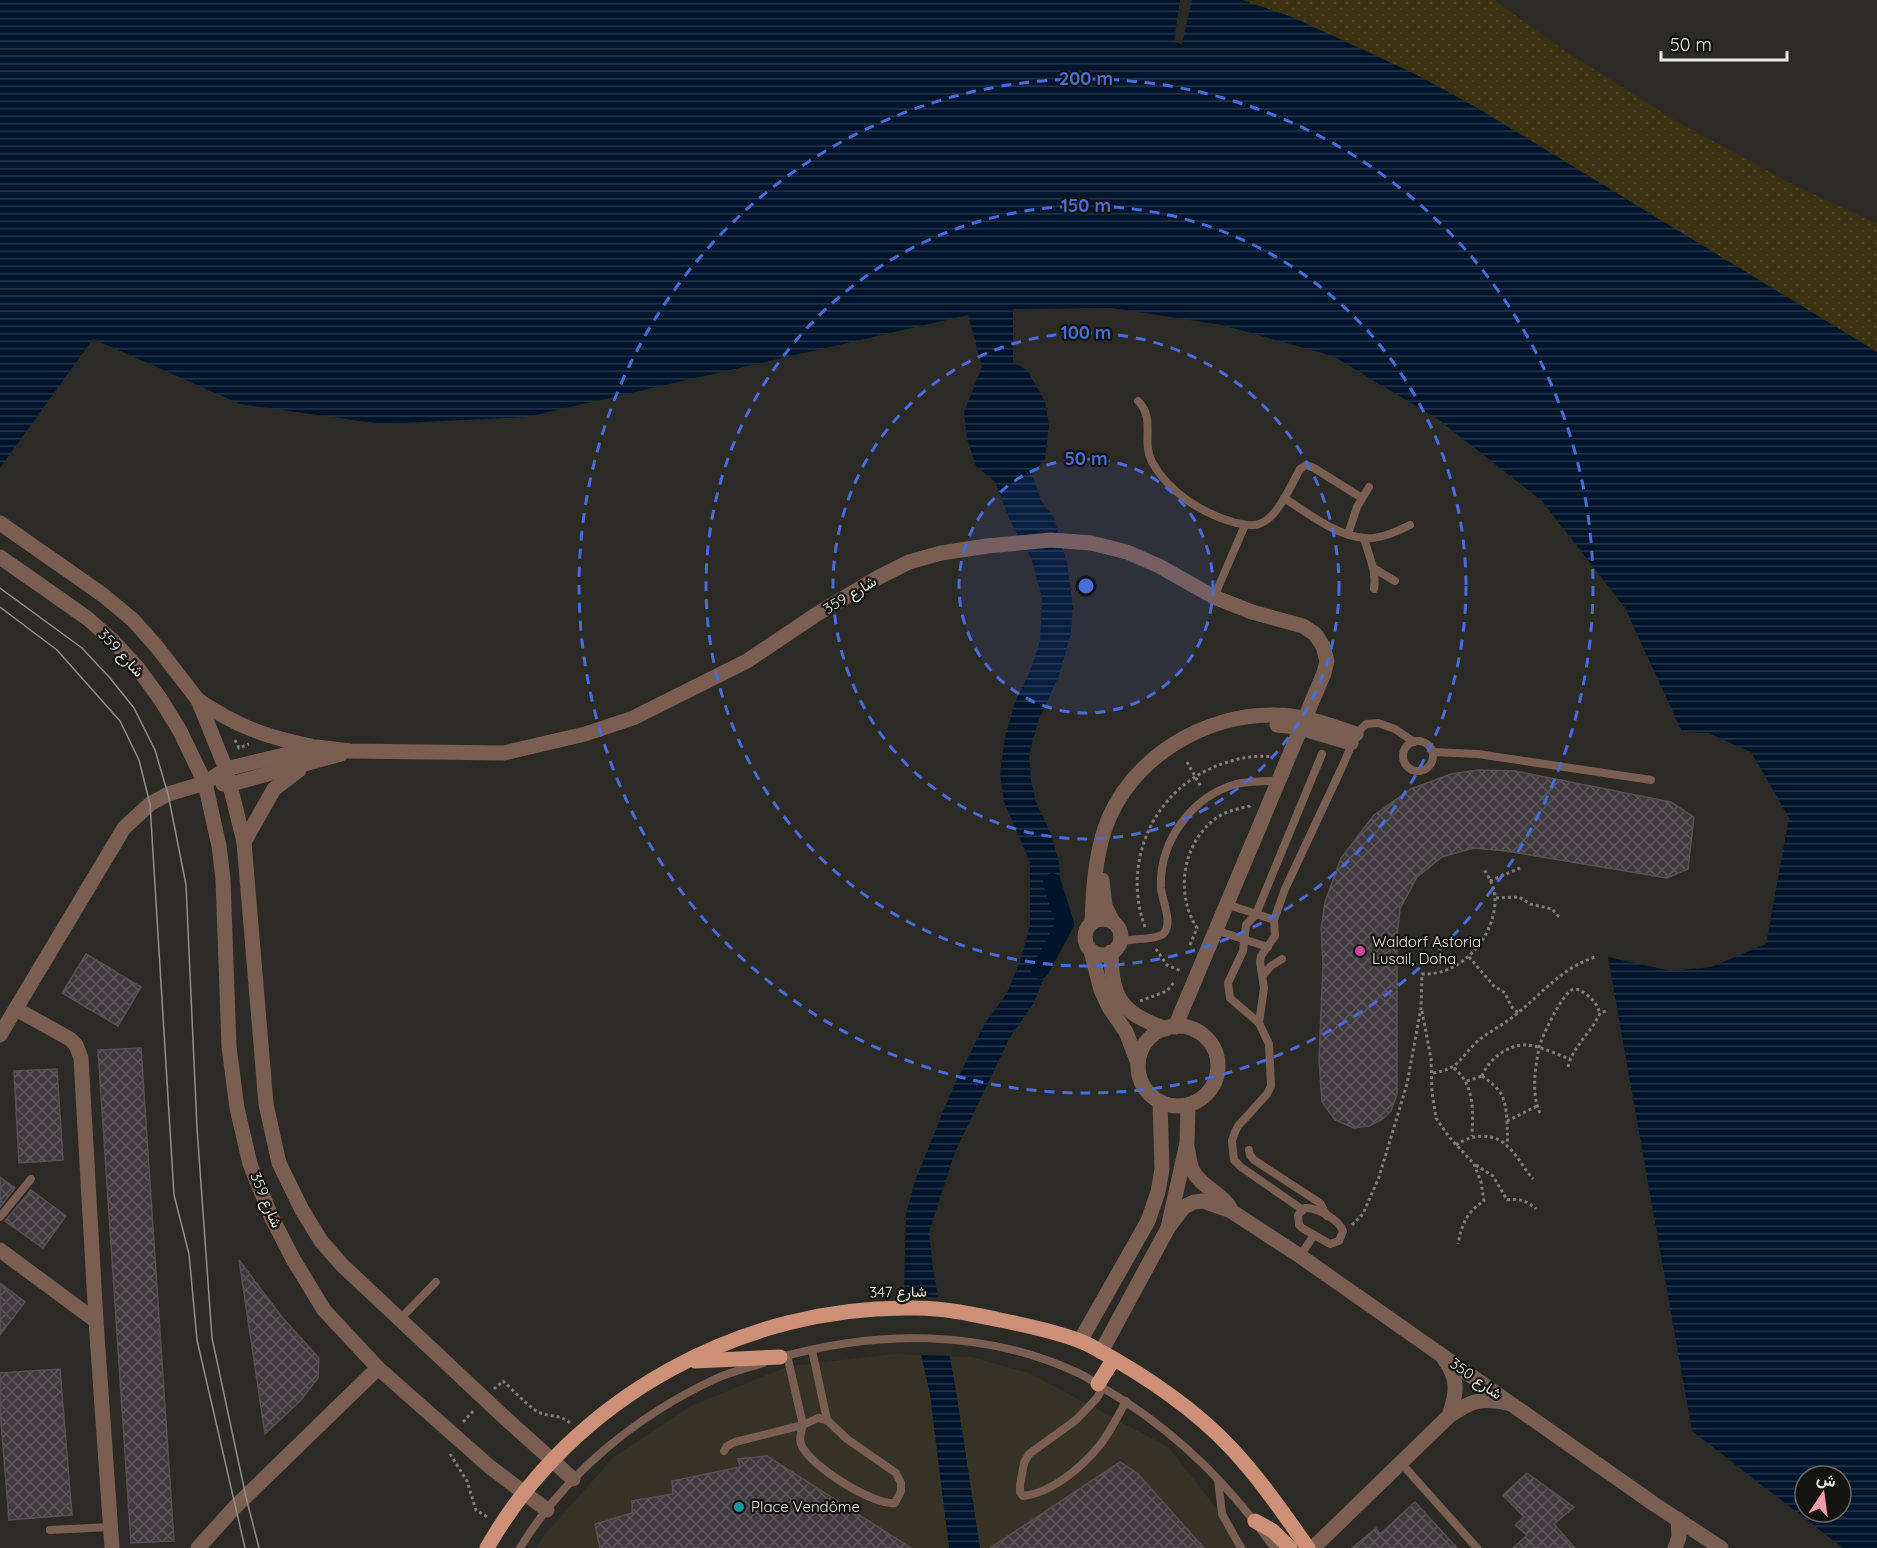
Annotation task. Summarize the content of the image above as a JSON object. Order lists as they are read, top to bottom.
{
  "streets": {
    "main road": ["شارع 347"],
    "street": ["شارع 359", "شارع 350"]
  },
  "crossings": [
    ["شارع 359", "شارع 347"]
  ],
  "places": ["Waldorf Astoria Lusail, Doha", "Place Vendôme"],
  "scale_bar": "50 m",
  "north": "top",
  "rings": [
    "200 m",
    "150 m",
    "100 m",
    "50 m"
  ]
}
